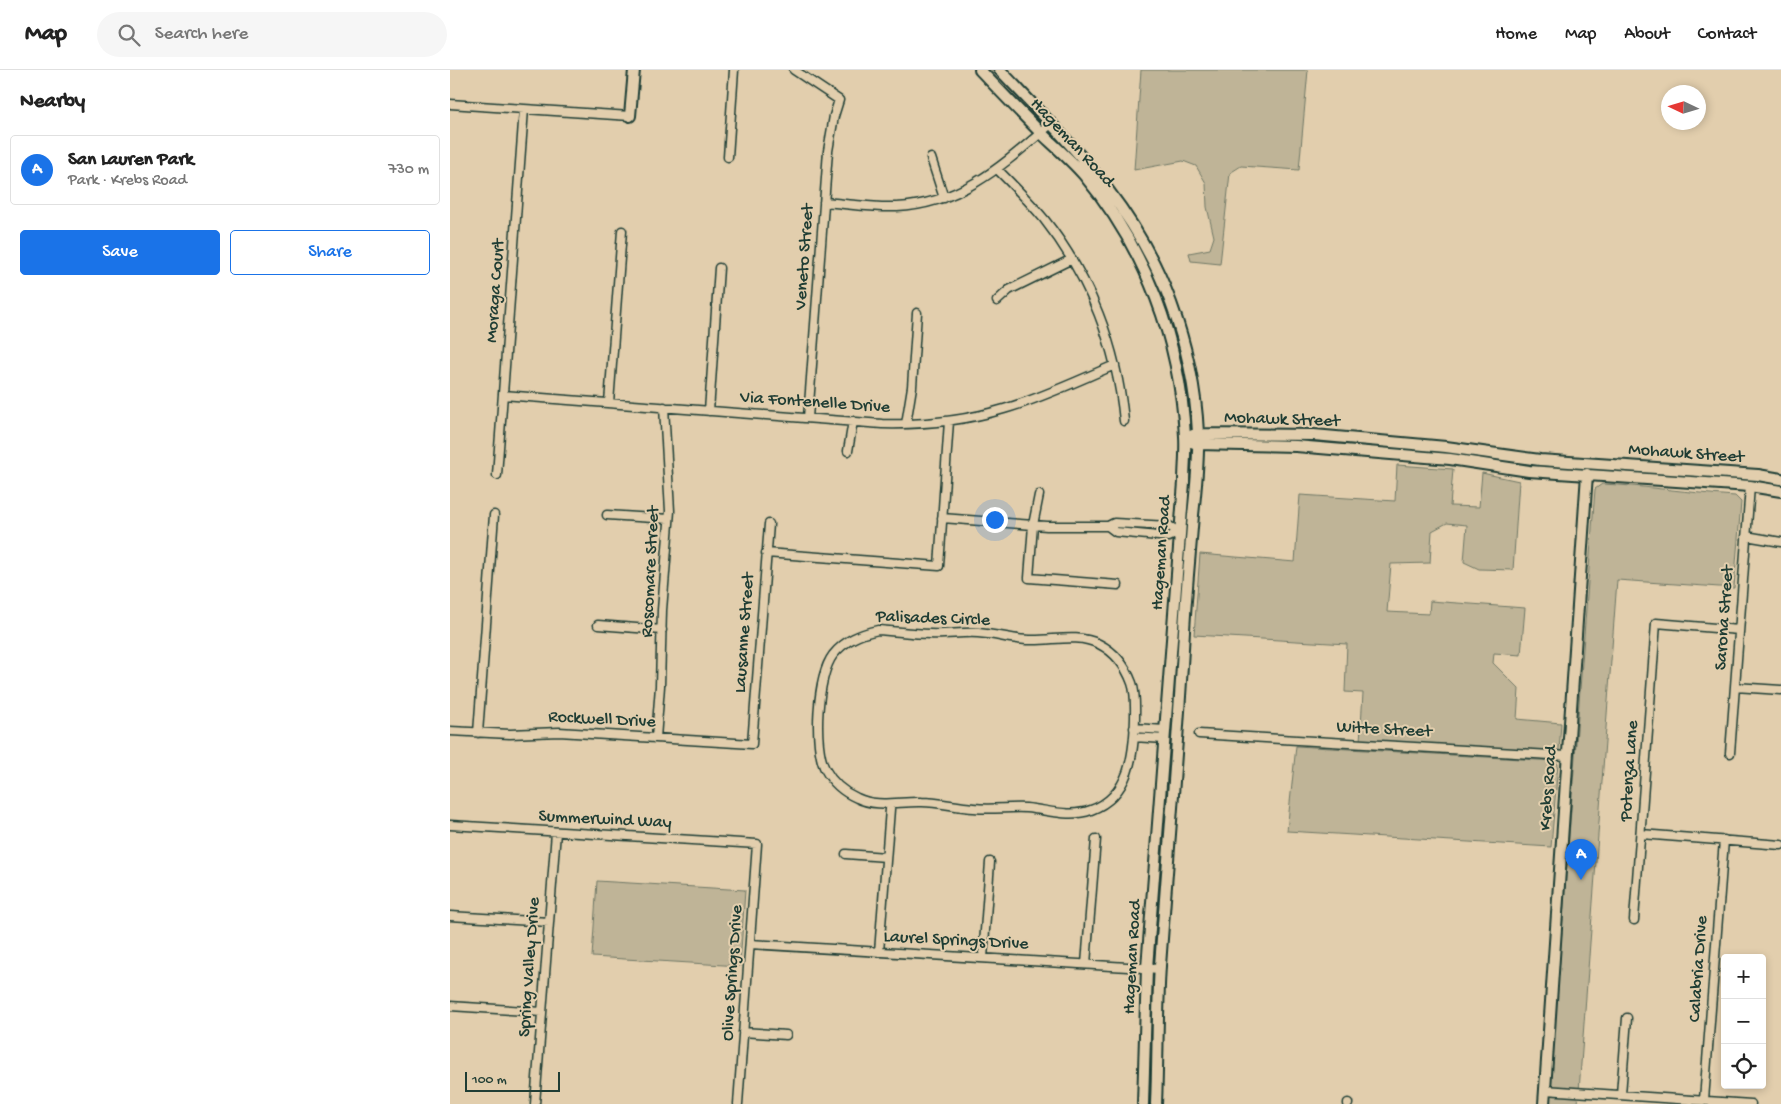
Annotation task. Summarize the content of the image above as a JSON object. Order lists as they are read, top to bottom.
{
  "streets": {
    "main road": ["Hageman Road", "Mohawk Street", "Krebs Road"],
    "street": [
      "Veneto Street",
      "Moraga Court",
      "Via Fontenelle Drive",
      "Roscomare Street",
      "Sarona Street",
      "Palisades Circle",
      "Lausanne Street",
      "Rockwell Drive",
      "Witte Street",
      "Potenza Lane",
      "Summerwind Way",
      "Laurel Springs Drive",
      "Spring Valley Drive",
      "Calabria Drive",
      "Olive Springs Drive"
    ]
  },
  "crossings": [
    ["Hageman Road", "Mohawk Street"],
    ["Hageman Road", "Laurel Springs Drive"],
    ["Veneto Street", "Via Fontenelle Drive"],
    ["Moraga Court", "Via Fontenelle Drive"],
    ["Via Fontenelle Drive", "Roscomare Street"],
    ["Mohawk Street", "Krebs Road"],
    ["Roscomare Street", "Rockwell Drive"],
    ["Sarona Street", "Potenza Lane"],
    ["Lausanne Street", "Rockwell Drive"],
    ["Witte Street", "Krebs Road"],
    ["Summerwind Way", "Spring Valley Drive"],
    ["Summerwind Way", "Olive Springs Drive"],
    ["Laurel Springs Drive", "Olive Springs Drive"]
  ],
  "scale_bar": "100 m",
  "north": "left",
  "page": {
    "header": "Map",
    "search": "Search here",
    "nav": [
      "Home",
      "Map",
      "About",
      "Contact"
    ],
    "heading": "Nearby",
    "list": [
      {
        "mark": "A",
        "name": "San Lauren Park",
        "note": "Park · Krebs Road",
        "value": "730 m"
      }
    ],
    "buttons": ["Save", "Share"],
    "pins": "A",
    "map_buttons": ["+", "−"],
    "scale": "100 m"
  }
}
